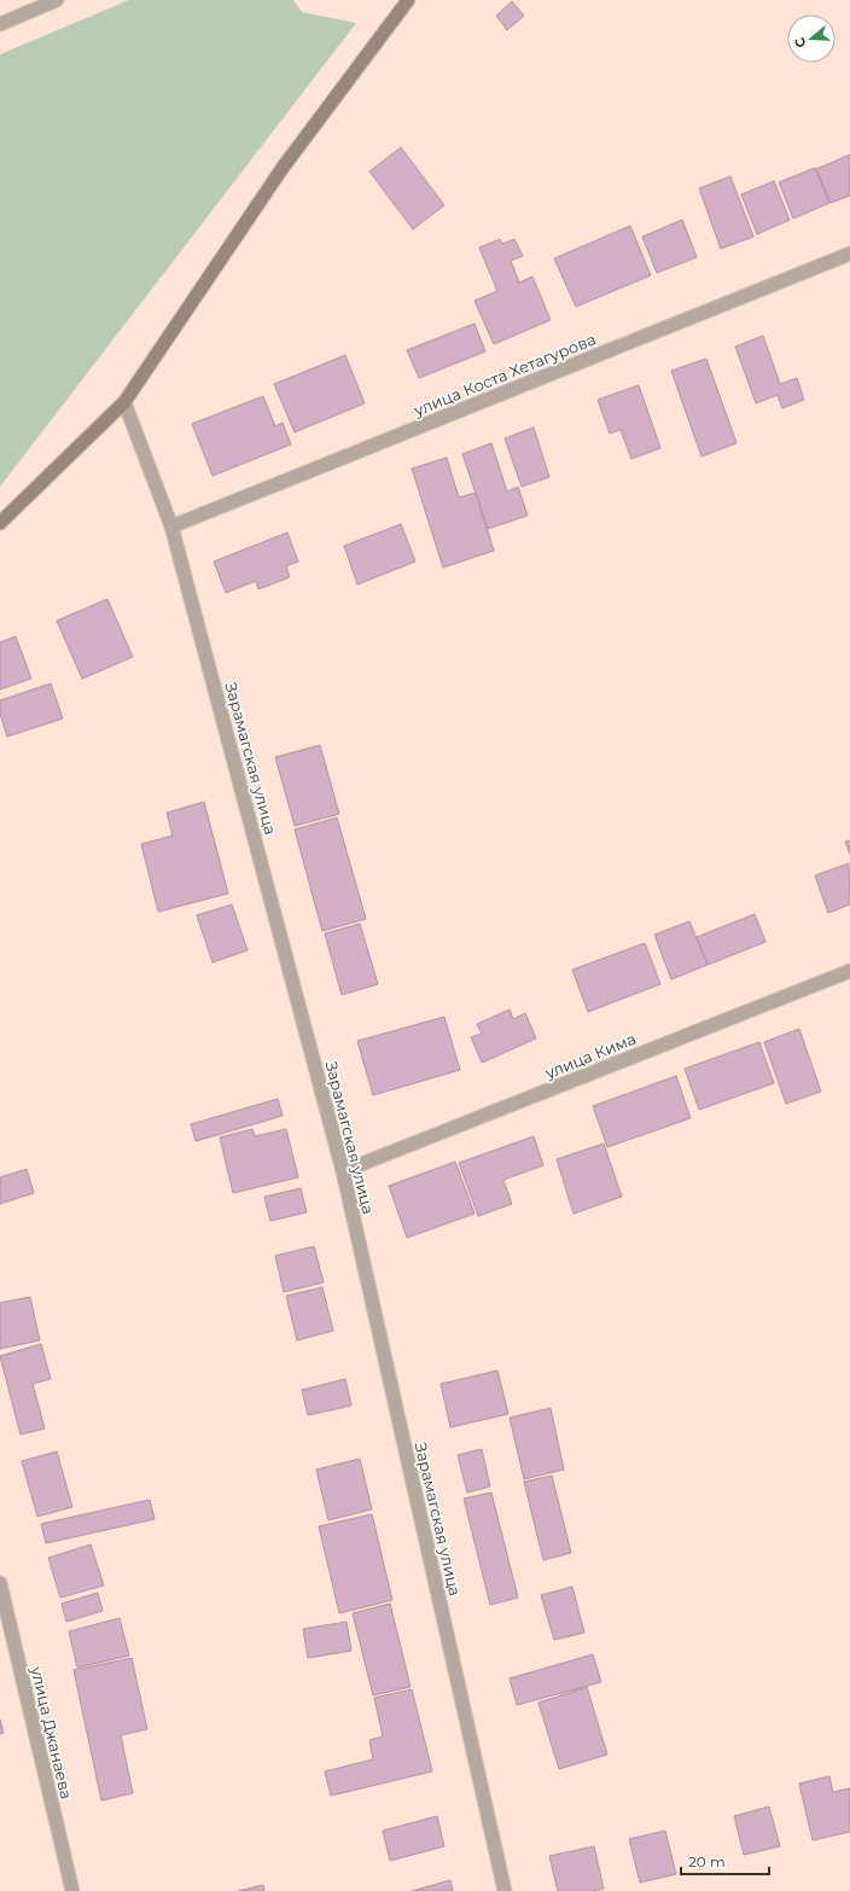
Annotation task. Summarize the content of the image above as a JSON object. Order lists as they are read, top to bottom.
{
  "streets": {
    "street": [
      "улица Коста Хетагурова",
      "Зарамагская улица",
      "улица Кима",
      "улица Джанаева"
    ]
  },
  "crossings": [
    ["улица Коста Хетагурова", "Зарамагская улица"],
    ["Зарамагская улица", "улица Кима"]
  ],
  "scale_bar": "20 m",
  "north": "left"
}
